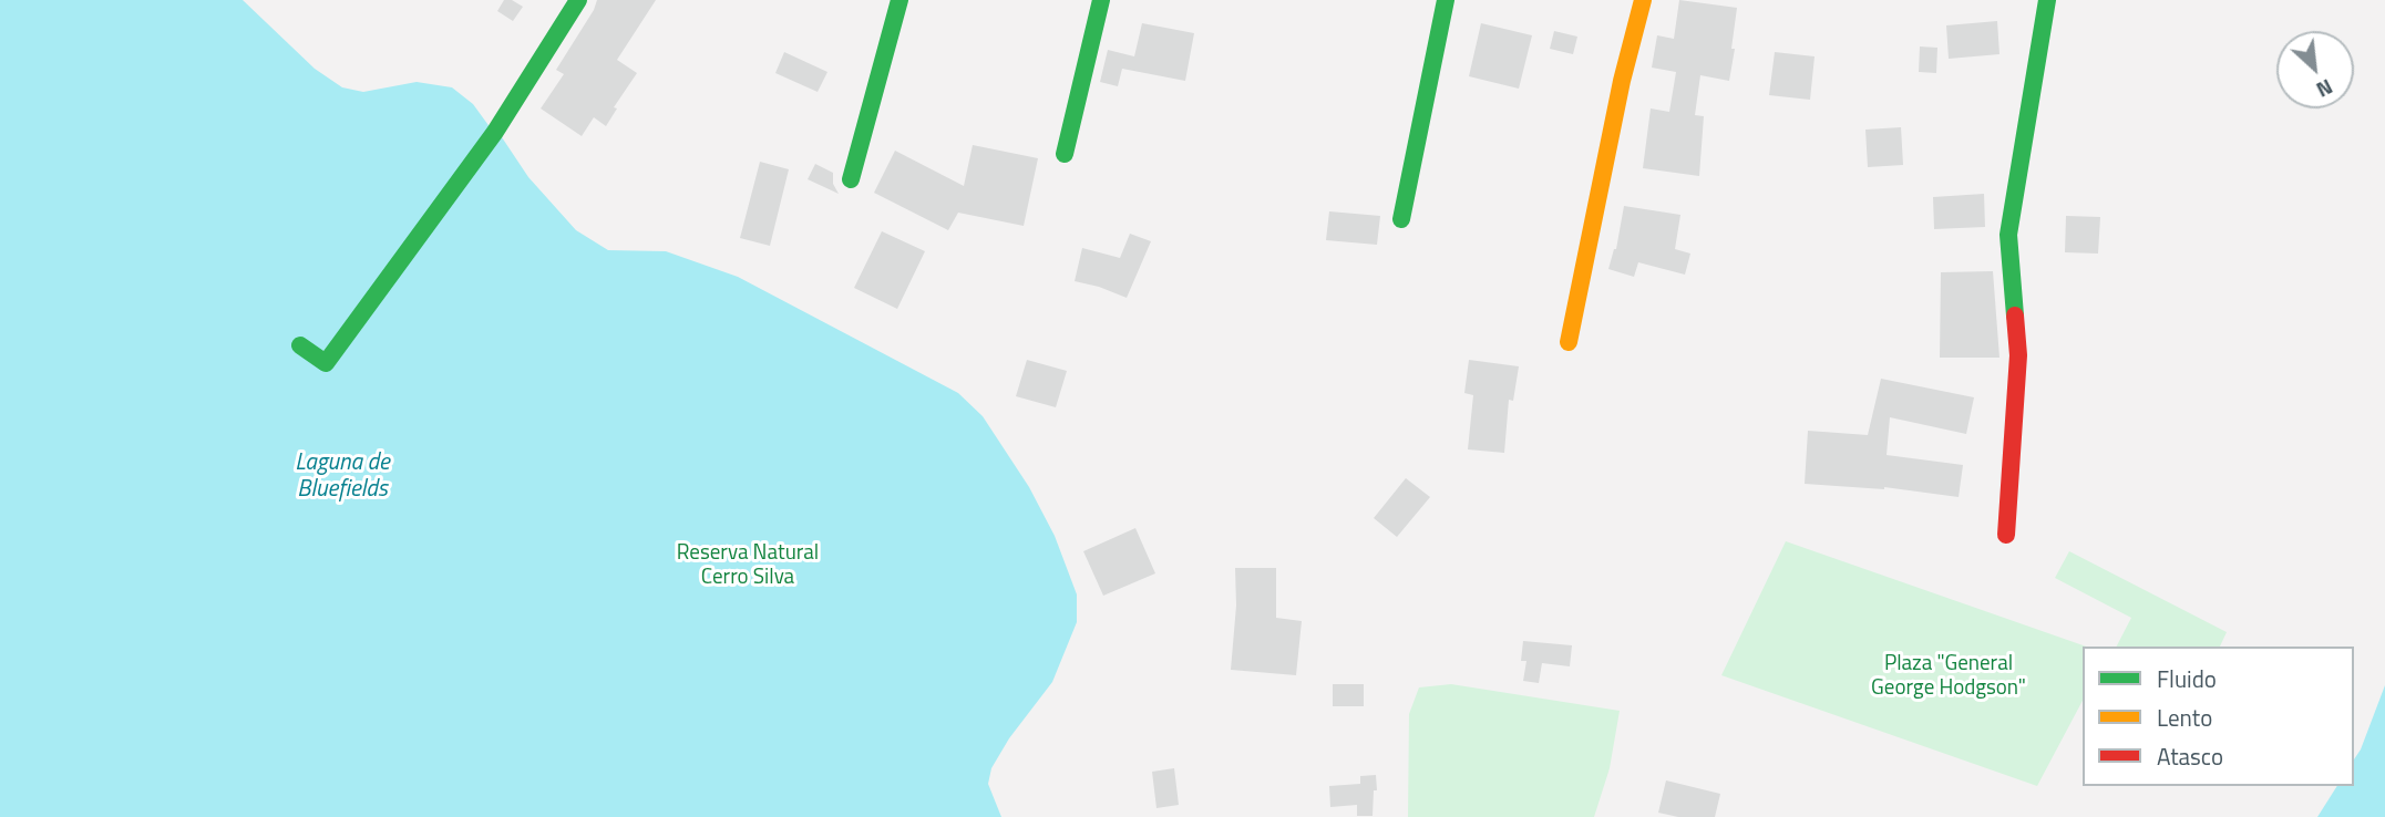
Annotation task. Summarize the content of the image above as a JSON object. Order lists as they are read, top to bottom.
{
  "water": ["Laguna de Bluefields"],
  "parks": ["Reserva Natural Cerro Silva", "Plaza \"General George Hodgson\""],
  "legend": ["Fluido", "Lento", "Atasco"],
  "north": "bottom right"
}
